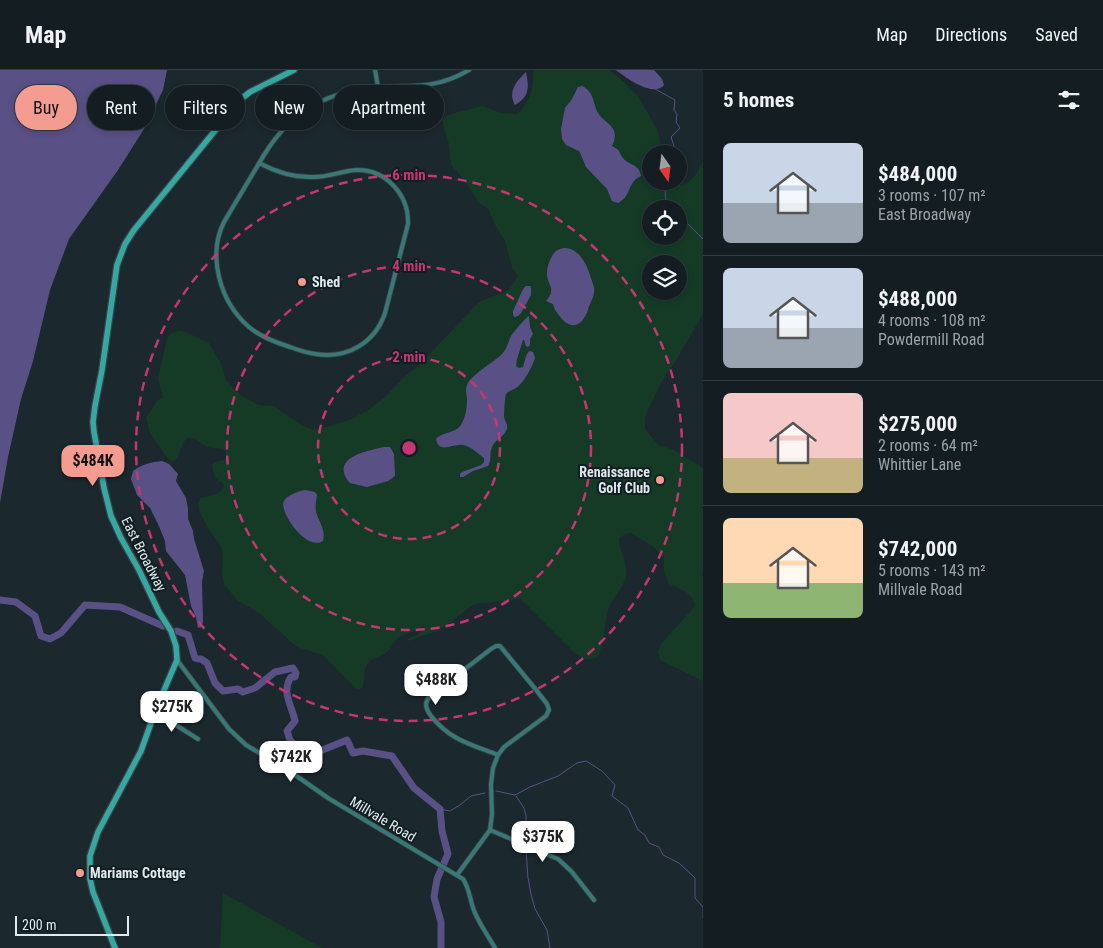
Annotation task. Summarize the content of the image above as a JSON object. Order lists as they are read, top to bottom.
{
  "streets": {
    "street": ["East Broadway", "Millvale Road"]
  },
  "crossings": [
    ["East Broadway", "Millvale Road"]
  ],
  "places": ["Shed", "Renaissance Golf Club", "Mariams Cottage"],
  "scale_bar": "200 m",
  "north": "bottom",
  "page": {
    "header": "Map",
    "nav": ["Map", "Directions", "Saved"],
    "heading": "5 homes",
    "chip": [
      "Buy",
      "Rent",
      "Filters",
      "New",
      "Apartment"
    ],
    "list": [
      {
        "name": "$484,000",
        "note": "3 rooms · 107 m² · East Broadway"
      },
      {
        "name": "$488,000",
        "note": "4 rooms · 108 m² · Powdermill Road"
      },
      {
        "name": "$275,000",
        "note": "2 rooms · 64 m² · Whittier Lane"
      },
      {
        "name": "$742,000",
        "note": "5 rooms · 143 m² · Millvale Road"
      }
    ],
    "price": [
      "$484K",
      "$488K",
      "$275K",
      "$742K",
      "$375K"
    ],
    "scale": "200 m"
  },
  "rings": ["6 min", "4 min", "2 min"]
}
